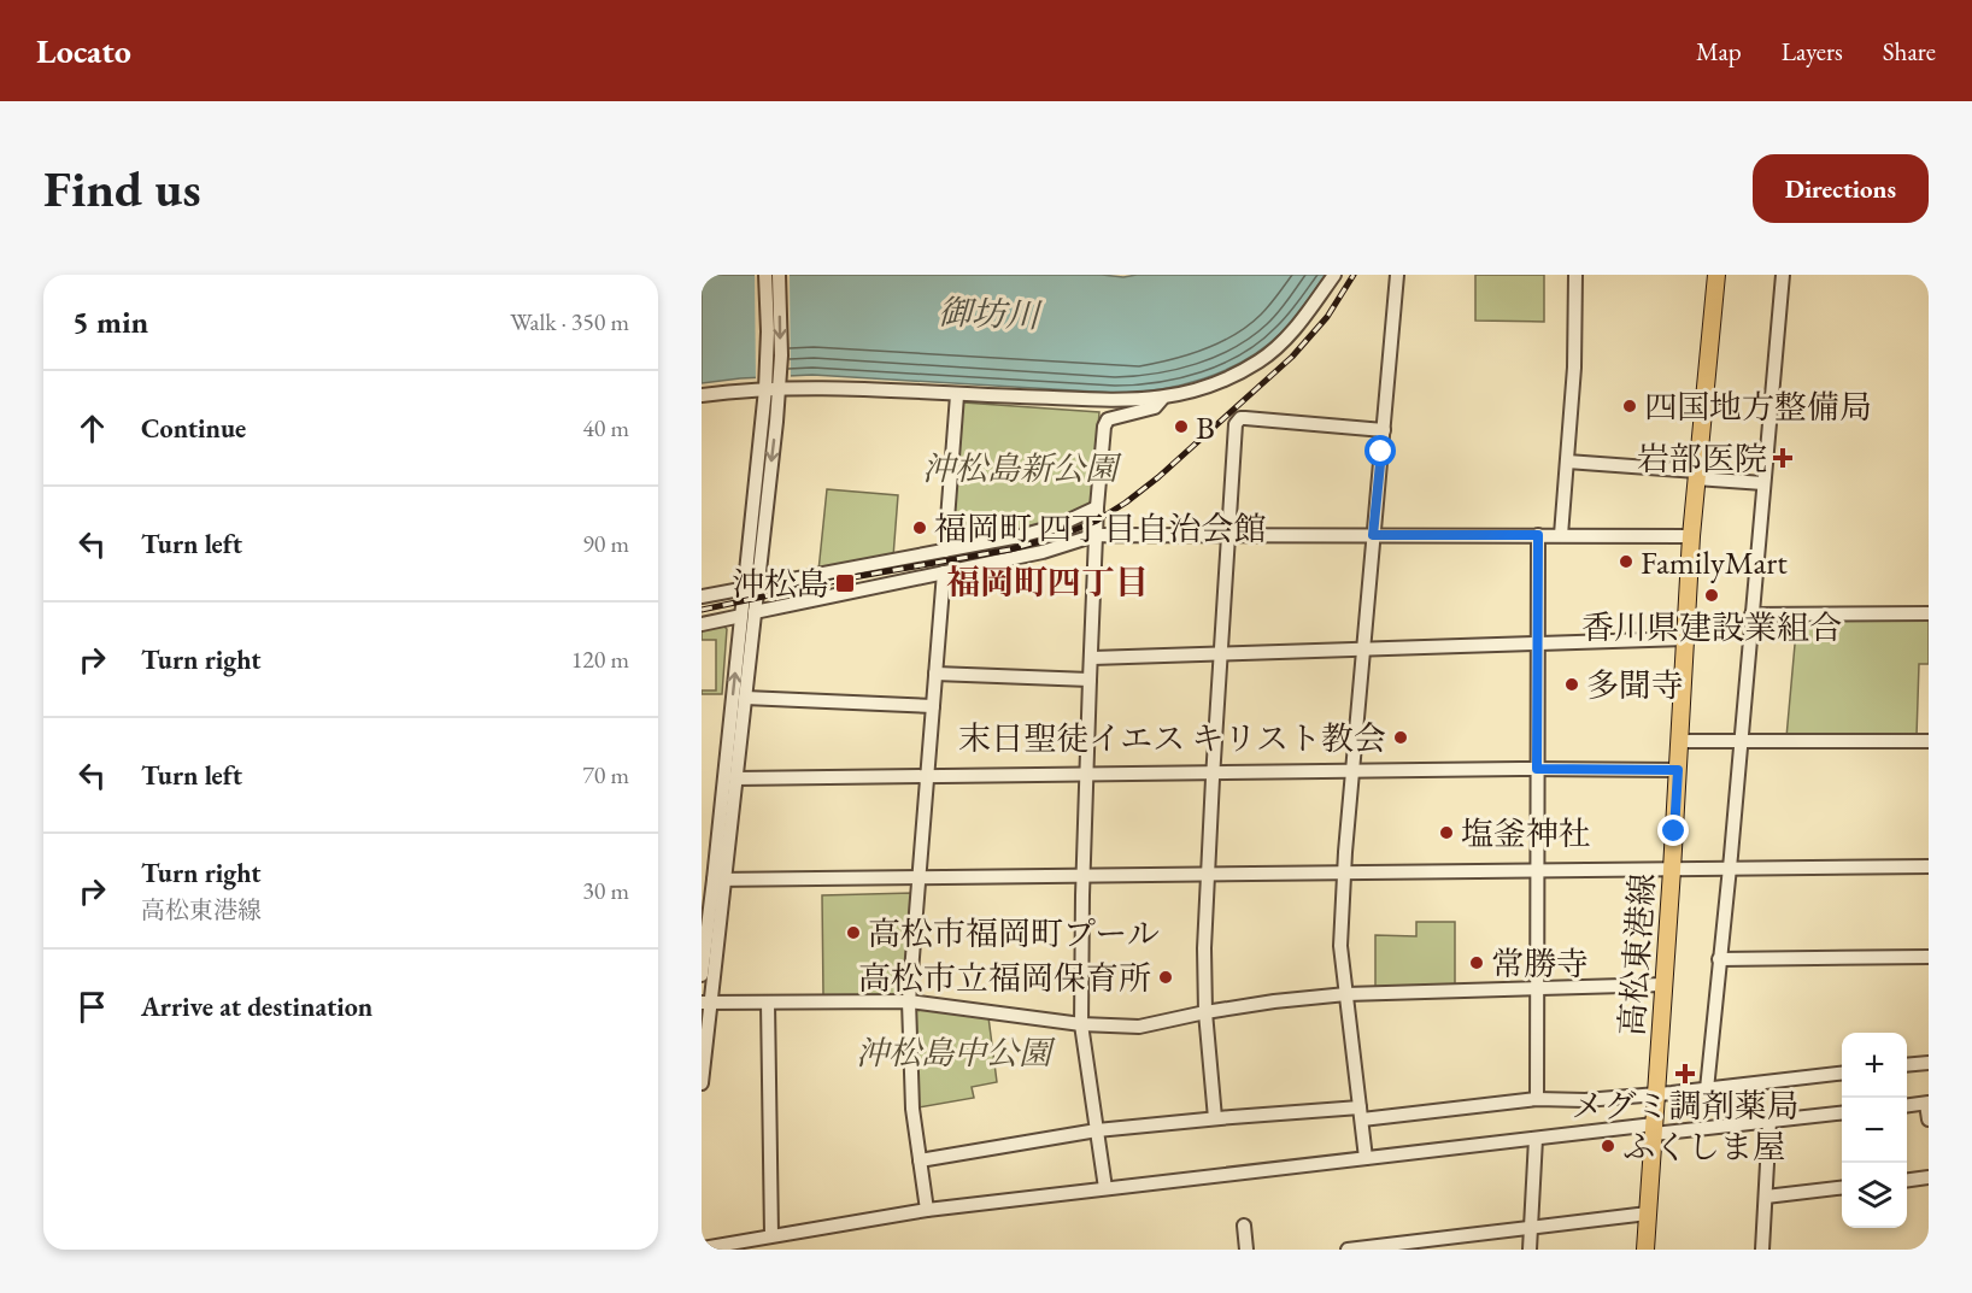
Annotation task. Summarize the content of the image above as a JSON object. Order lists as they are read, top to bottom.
{
  "streets": {
    "main road": ["高松東港線"]
  },
  "districts": ["福岡町四丁目"],
  "water": ["御坊川"],
  "parks": ["沖松島新公園", "沖松島中公園"],
  "places": {
    "other": [
      "四国地方整備局",
      "B",
      "福岡町 四丁目自治会館",
      "FamilyMart",
      "香川県建設業組合",
      "多聞寺",
      "末日聖徒イエス キリスト教会",
      "塩釜神社",
      "高松市福岡町プール",
      "常勝寺",
      "高松市立福岡保育所",
      "ふくしま屋"
    ],
    "health": ["岩部医院", "メグミ調剤薬局"],
    "transit": ["沖松島"]
  },
  "page": {
    "header": "Locato",
    "nav": ["Map", "Layers", "Share"],
    "buttons": "Directions",
    "title": "Find us",
    "heading": ["5 min", "Walk · 350 m"],
    "list": [
      ["Continue", "40 m"],
      ["Turn left", "90 m"],
      ["Turn right", "120 m"],
      ["Turn left", "70 m"],
      ["Turn right", "高松東港線", "30 m"],
      "Arrive at destination"
    ],
    "map_buttons": ["+", "−"]
  }
}
